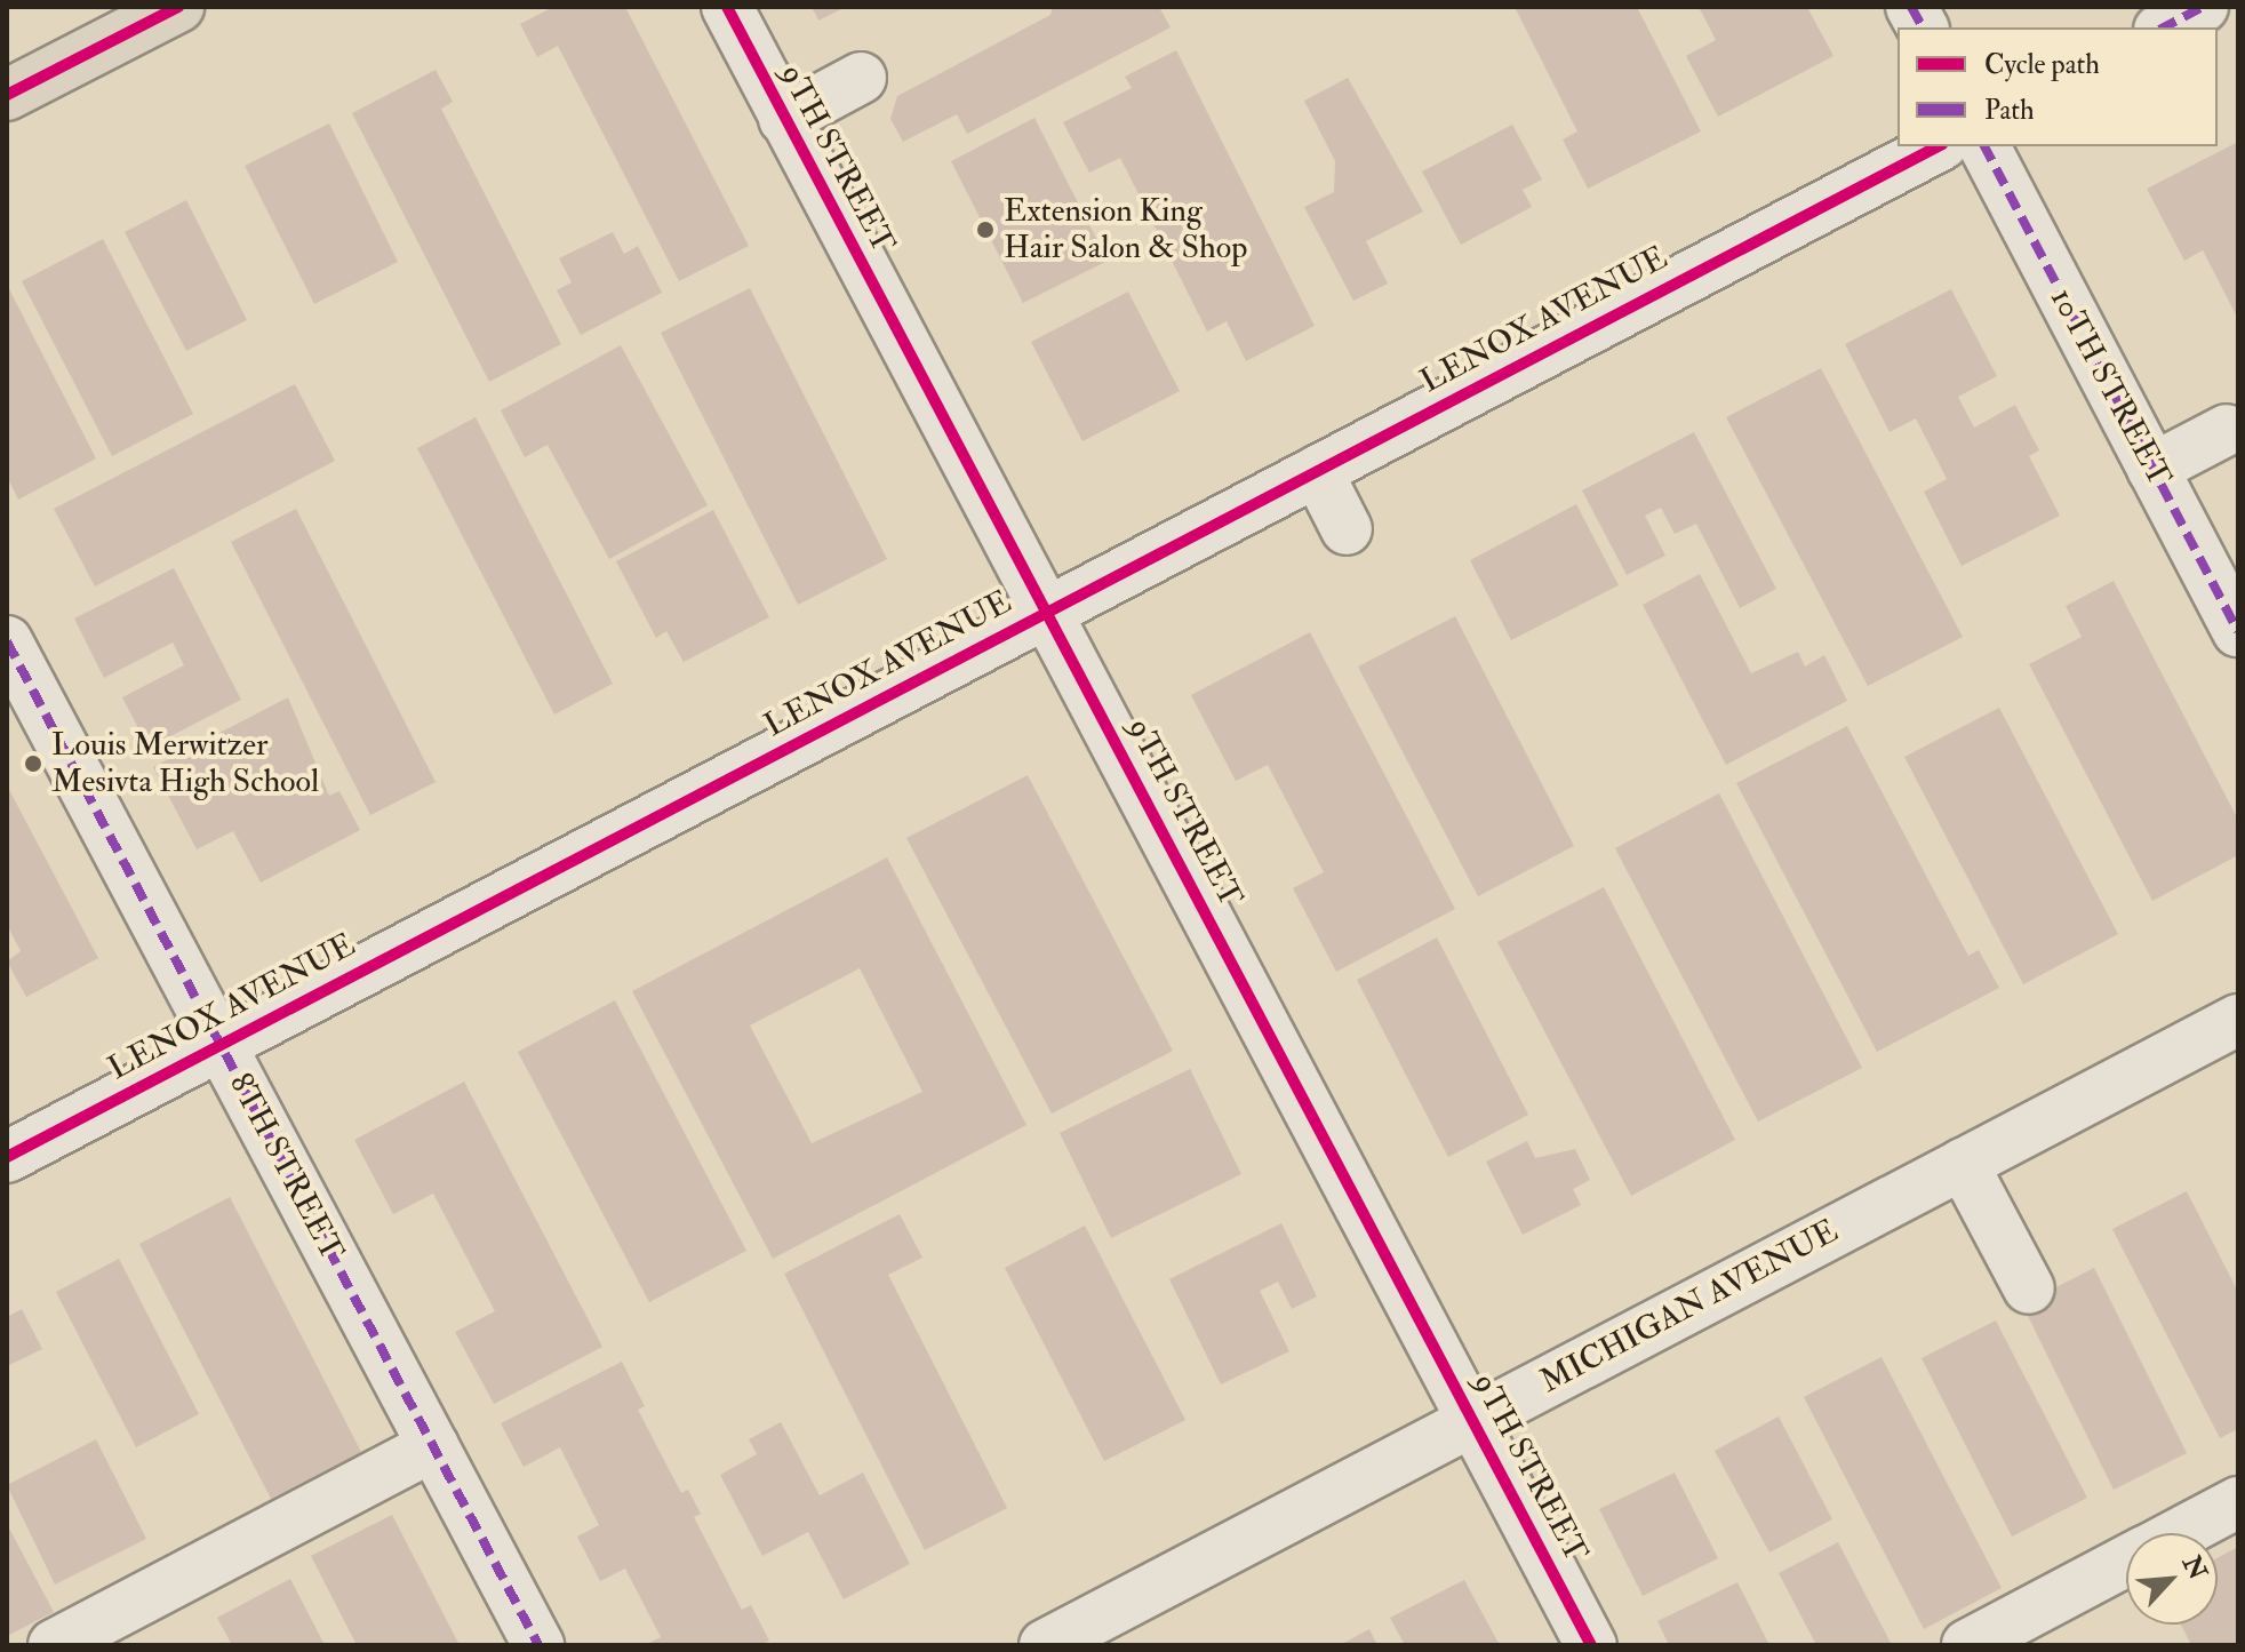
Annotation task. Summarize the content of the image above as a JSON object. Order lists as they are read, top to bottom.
{
  "streets": {
    "street": [
      "9TH STREET",
      "LENOX AVENUE",
      "10TH STREET",
      "8TH STREET",
      "MICHIGAN AVENUE"
    ]
  },
  "crossings": [
    ["9TH STREET", "LENOX AVENUE"],
    ["9TH STREET", "MICHIGAN AVENUE"],
    ["LENOX AVENUE", "8TH STREET"]
  ],
  "places": ["Extension King Hair Salon & Shop", "Louis Merwitzer Mesivta High School"],
  "legend": ["Cycle path", "Path"],
  "north": "top right"
}
